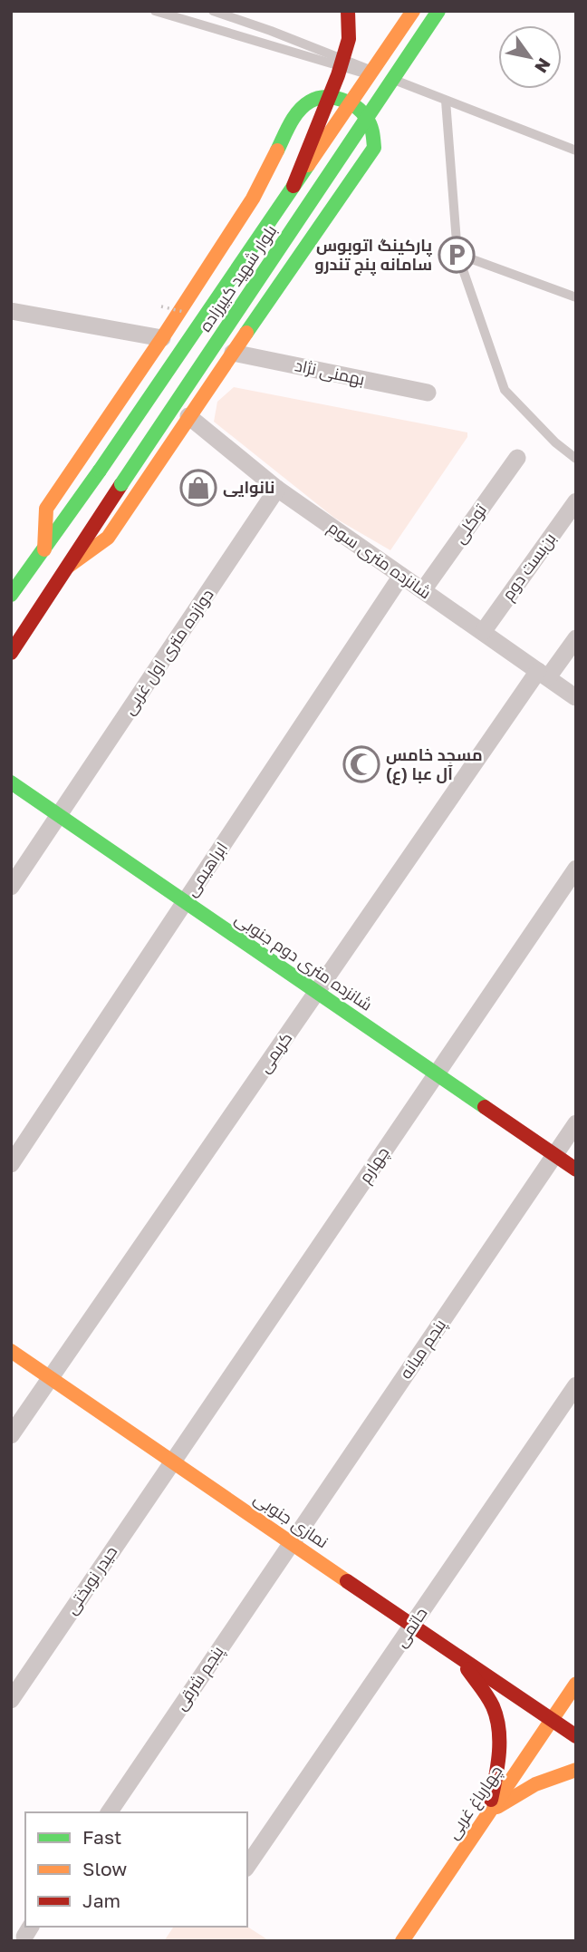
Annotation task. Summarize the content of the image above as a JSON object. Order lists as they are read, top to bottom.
{
  "streets": {
    "main road": [
      "بلوار شهید کبیرزاده",
      "شانزده متری دوم جنوبی",
      "نمازی جنوبی",
      "چهارباغ غربی"
    ],
    "street": [
      "بهمنی نژاد",
      "توکلی",
      "شانزده متری سوم",
      "بن‌بست دوم",
      "دوازده متری اول غربی",
      "ابراهیمی",
      "کریمی",
      "چهارم",
      "پنجم میانه",
      "حیدر نوبختی",
      "حاتمی",
      "پنجم شرقی"
    ]
  },
  "crossings": [
    ["بلوار شهید کبیرزاده", "بهمنی نژاد"],
    ["بلوار شهید کبیرزاده", "شانزده متری سوم"],
    ["توکلی", "شانزده متری سوم"],
    ["شانزده متری سوم", "بن‌بست دوم"],
    ["شانزده متری سوم", "دوازده متری اول غربی"],
    ["شانزده متری سوم", "ابراهیمی"],
    ["شانزده متری سوم", "کریمی"],
    ["دوازده متری اول غربی", "شانزده متری دوم جنوبی"],
    ["ابراهیمی", "شانزده متری دوم جنوبی"],
    ["شانزده متری دوم جنوبی", "کریمی"],
    ["شانزده متری دوم جنوبی", "چهارم"],
    ["شانزده متری دوم جنوبی", "پنجم میانه"],
    ["کریمی", "نمازی جنوبی"],
    ["چهارم", "نمازی جنوبی"],
    ["چهارم", "حیدر نوبختی"],
    ["پنجم میانه", "نمازی جنوبی"],
    ["پنجم میانه", "پنجم شرقی"],
    ["نمازی جنوبی", "حیدر نوبختی"],
    ["نمازی جنوبی", "حاتمی"],
    ["نمازی جنوبی", "پنجم شرقی"],
    ["نمازی جنوبی", "چهارباغ غربی"]
  ],
  "places": {
    "parking": ["پارکینگ اتوبوس سامانه پنج تندرو"],
    "shop": ["نانوایی"],
    "mosque": ["مسجد خامس آل عبا (ع)"]
  },
  "legend": ["Fast", "Slow", "Jam"],
  "north": "bottom right"
}
